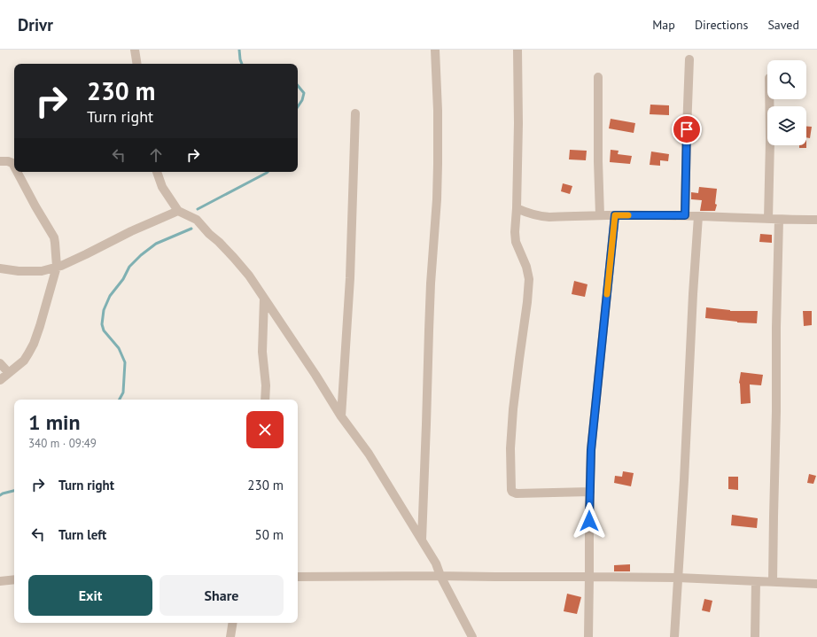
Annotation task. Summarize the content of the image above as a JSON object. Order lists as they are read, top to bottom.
{
  "page": {
    "header": "Drivr",
    "nav": ["Map", "Directions", "Saved"],
    "turn": ["230 m", "Turn right"],
    "heading": ["1 min", "340 m · 09:49"],
    "list": [
      {
        "name": "Turn right",
        "value": "230 m"
      },
      {
        "name": "Turn left",
        "value": "50 m"
      }
    ],
    "buttons": ["Exit", "Share"]
  }
}
